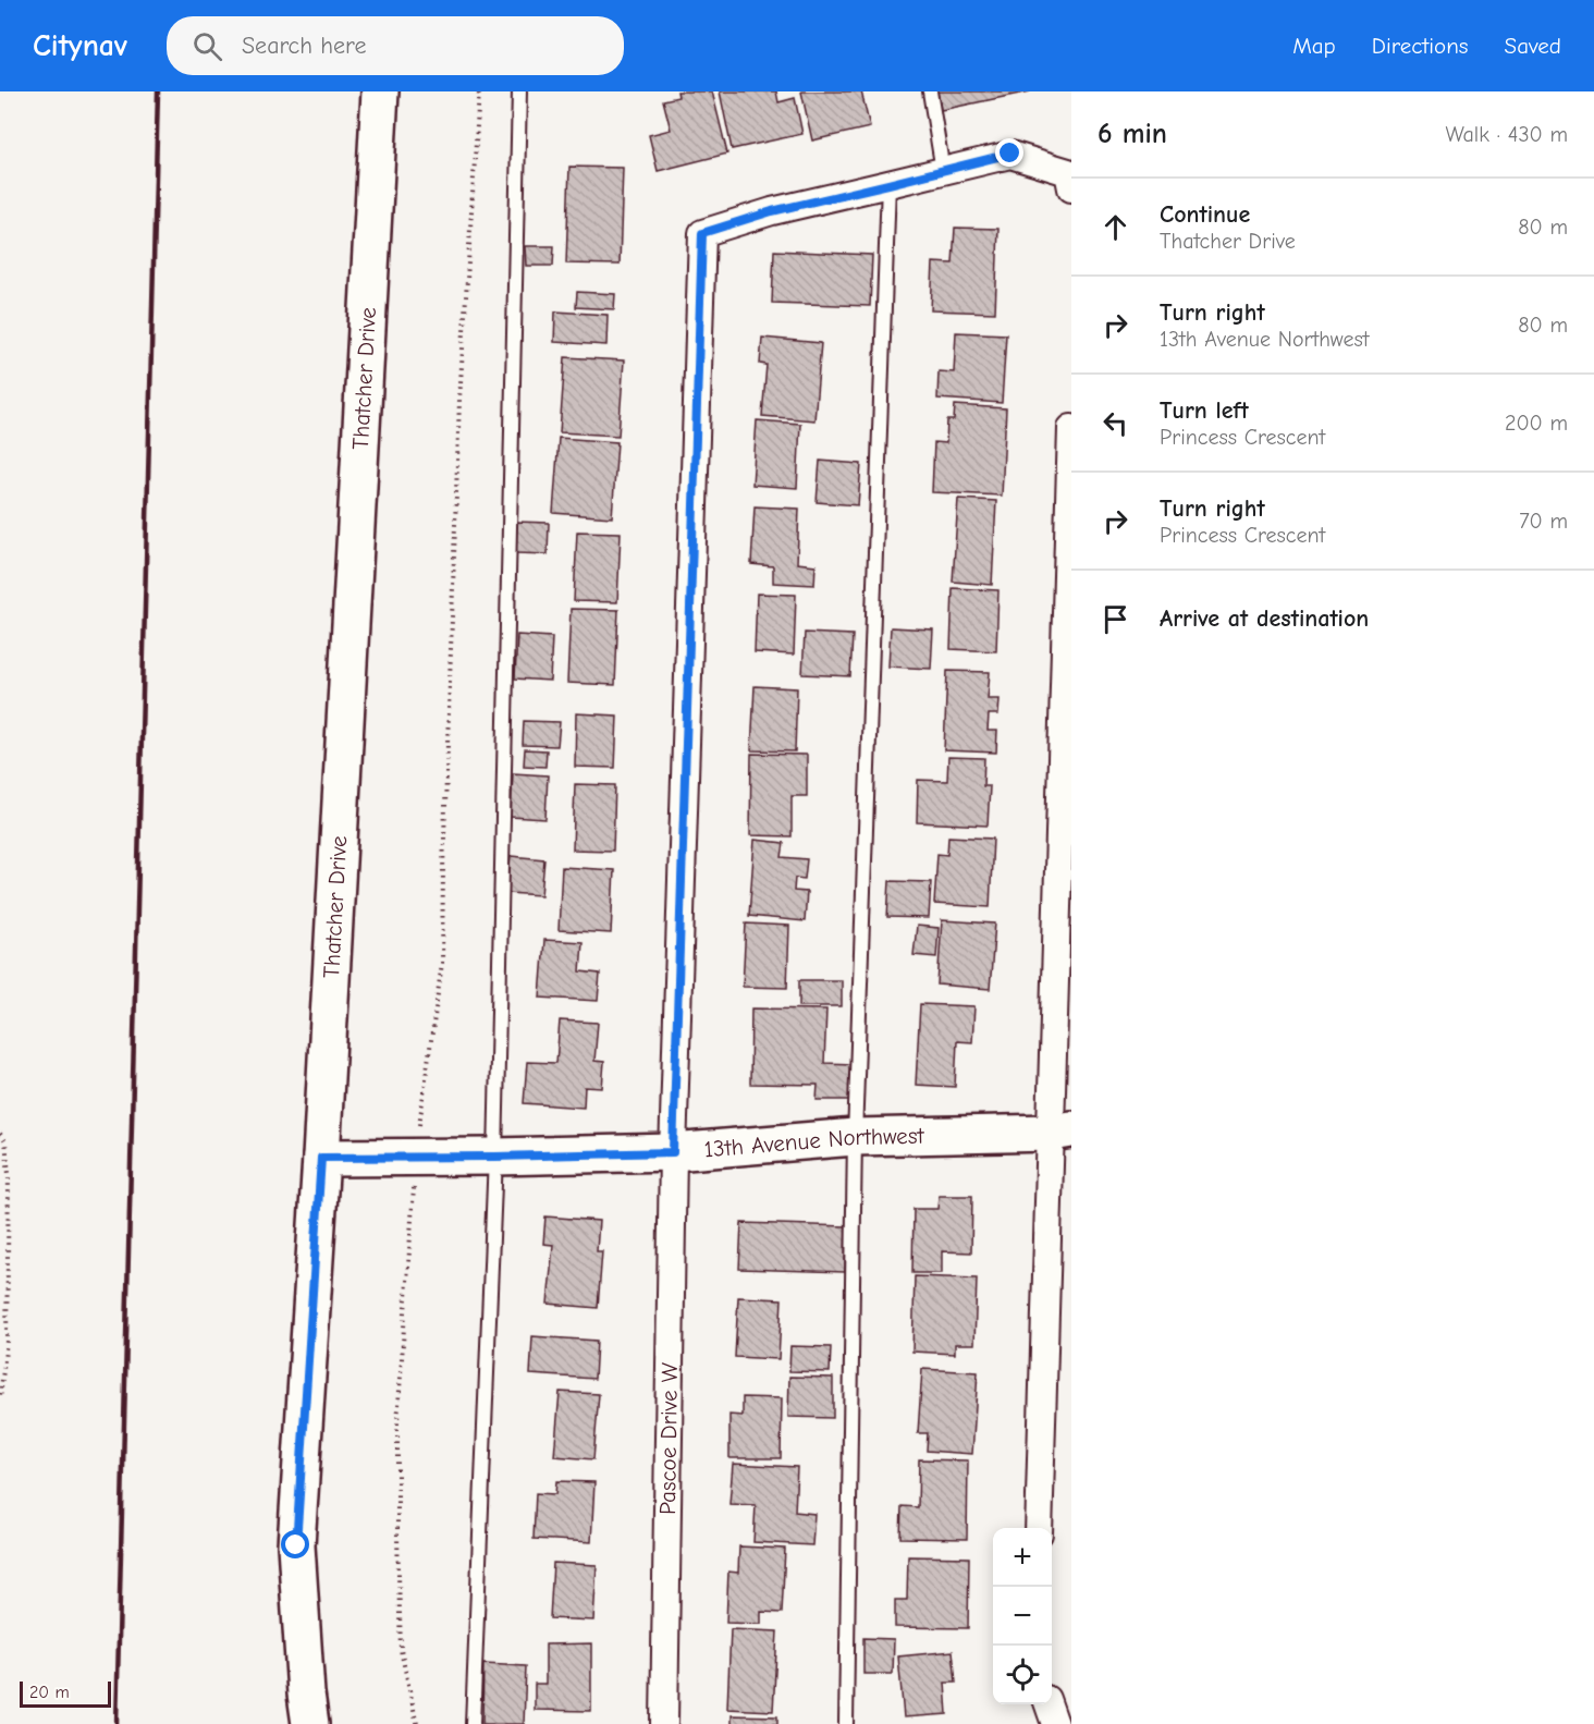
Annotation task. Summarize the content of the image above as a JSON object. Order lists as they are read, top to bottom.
{
  "streets": {
    "main road": ["Thatcher Drive", "13th Avenue Northwest"],
    "street": ["Pascoe Drive W"]
  },
  "crossings": [
    ["Thatcher Drive", "13th Avenue Northwest"],
    ["13th Avenue Northwest", "Pascoe Drive W"]
  ],
  "scale_bar": "20 m",
  "page": {
    "header": "Citynav",
    "search": "Search here",
    "nav": ["Map", "Directions", "Saved"],
    "heading": ["6 min", "Walk · 430 m"],
    "list": [
      ["Continue", "Thatcher Drive", "80 m"],
      ["Turn right", "13th Avenue Northwest", "80 m"],
      ["Turn left", "Princess Crescent", "200 m"],
      ["Turn right", "Princess Crescent", "70 m"],
      "Arrive at destination"
    ],
    "map_buttons": ["+", "−"],
    "scale": "20 m"
  }
}
